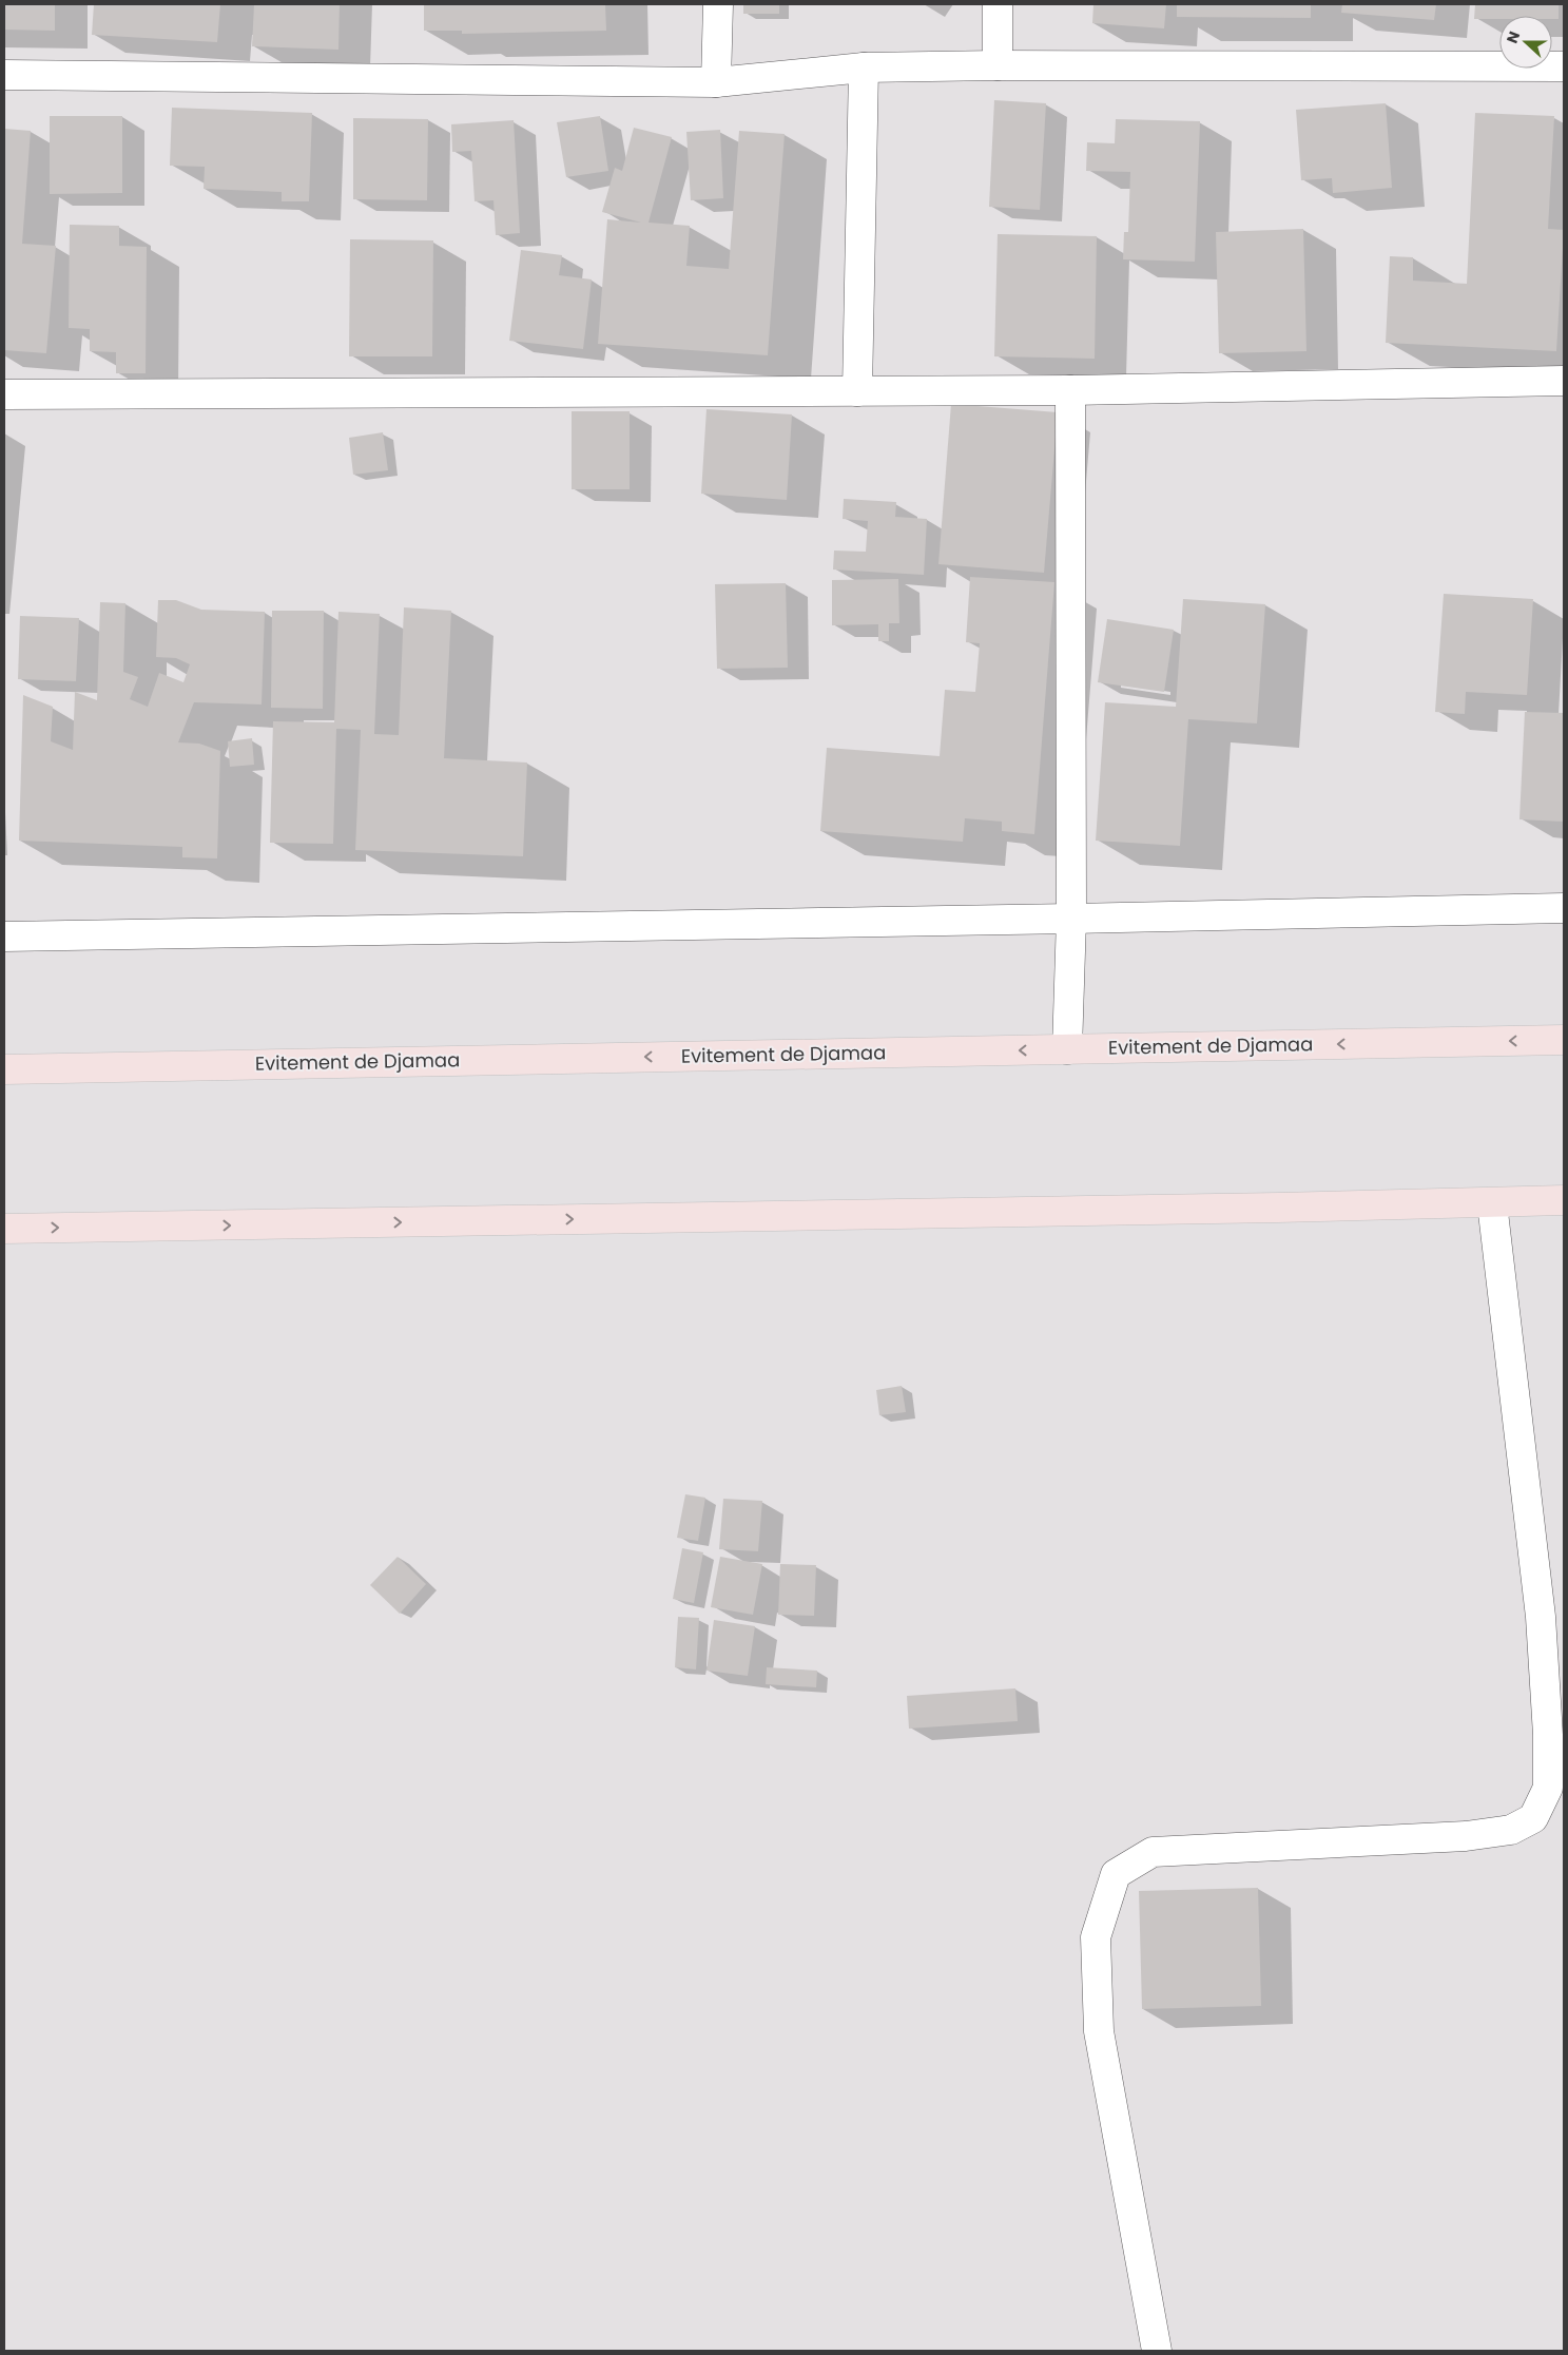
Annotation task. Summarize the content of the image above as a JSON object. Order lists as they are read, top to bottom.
{
  "streets": {
    "main road": ["Evitement de Djamaa"]
  },
  "north": "left"
}
